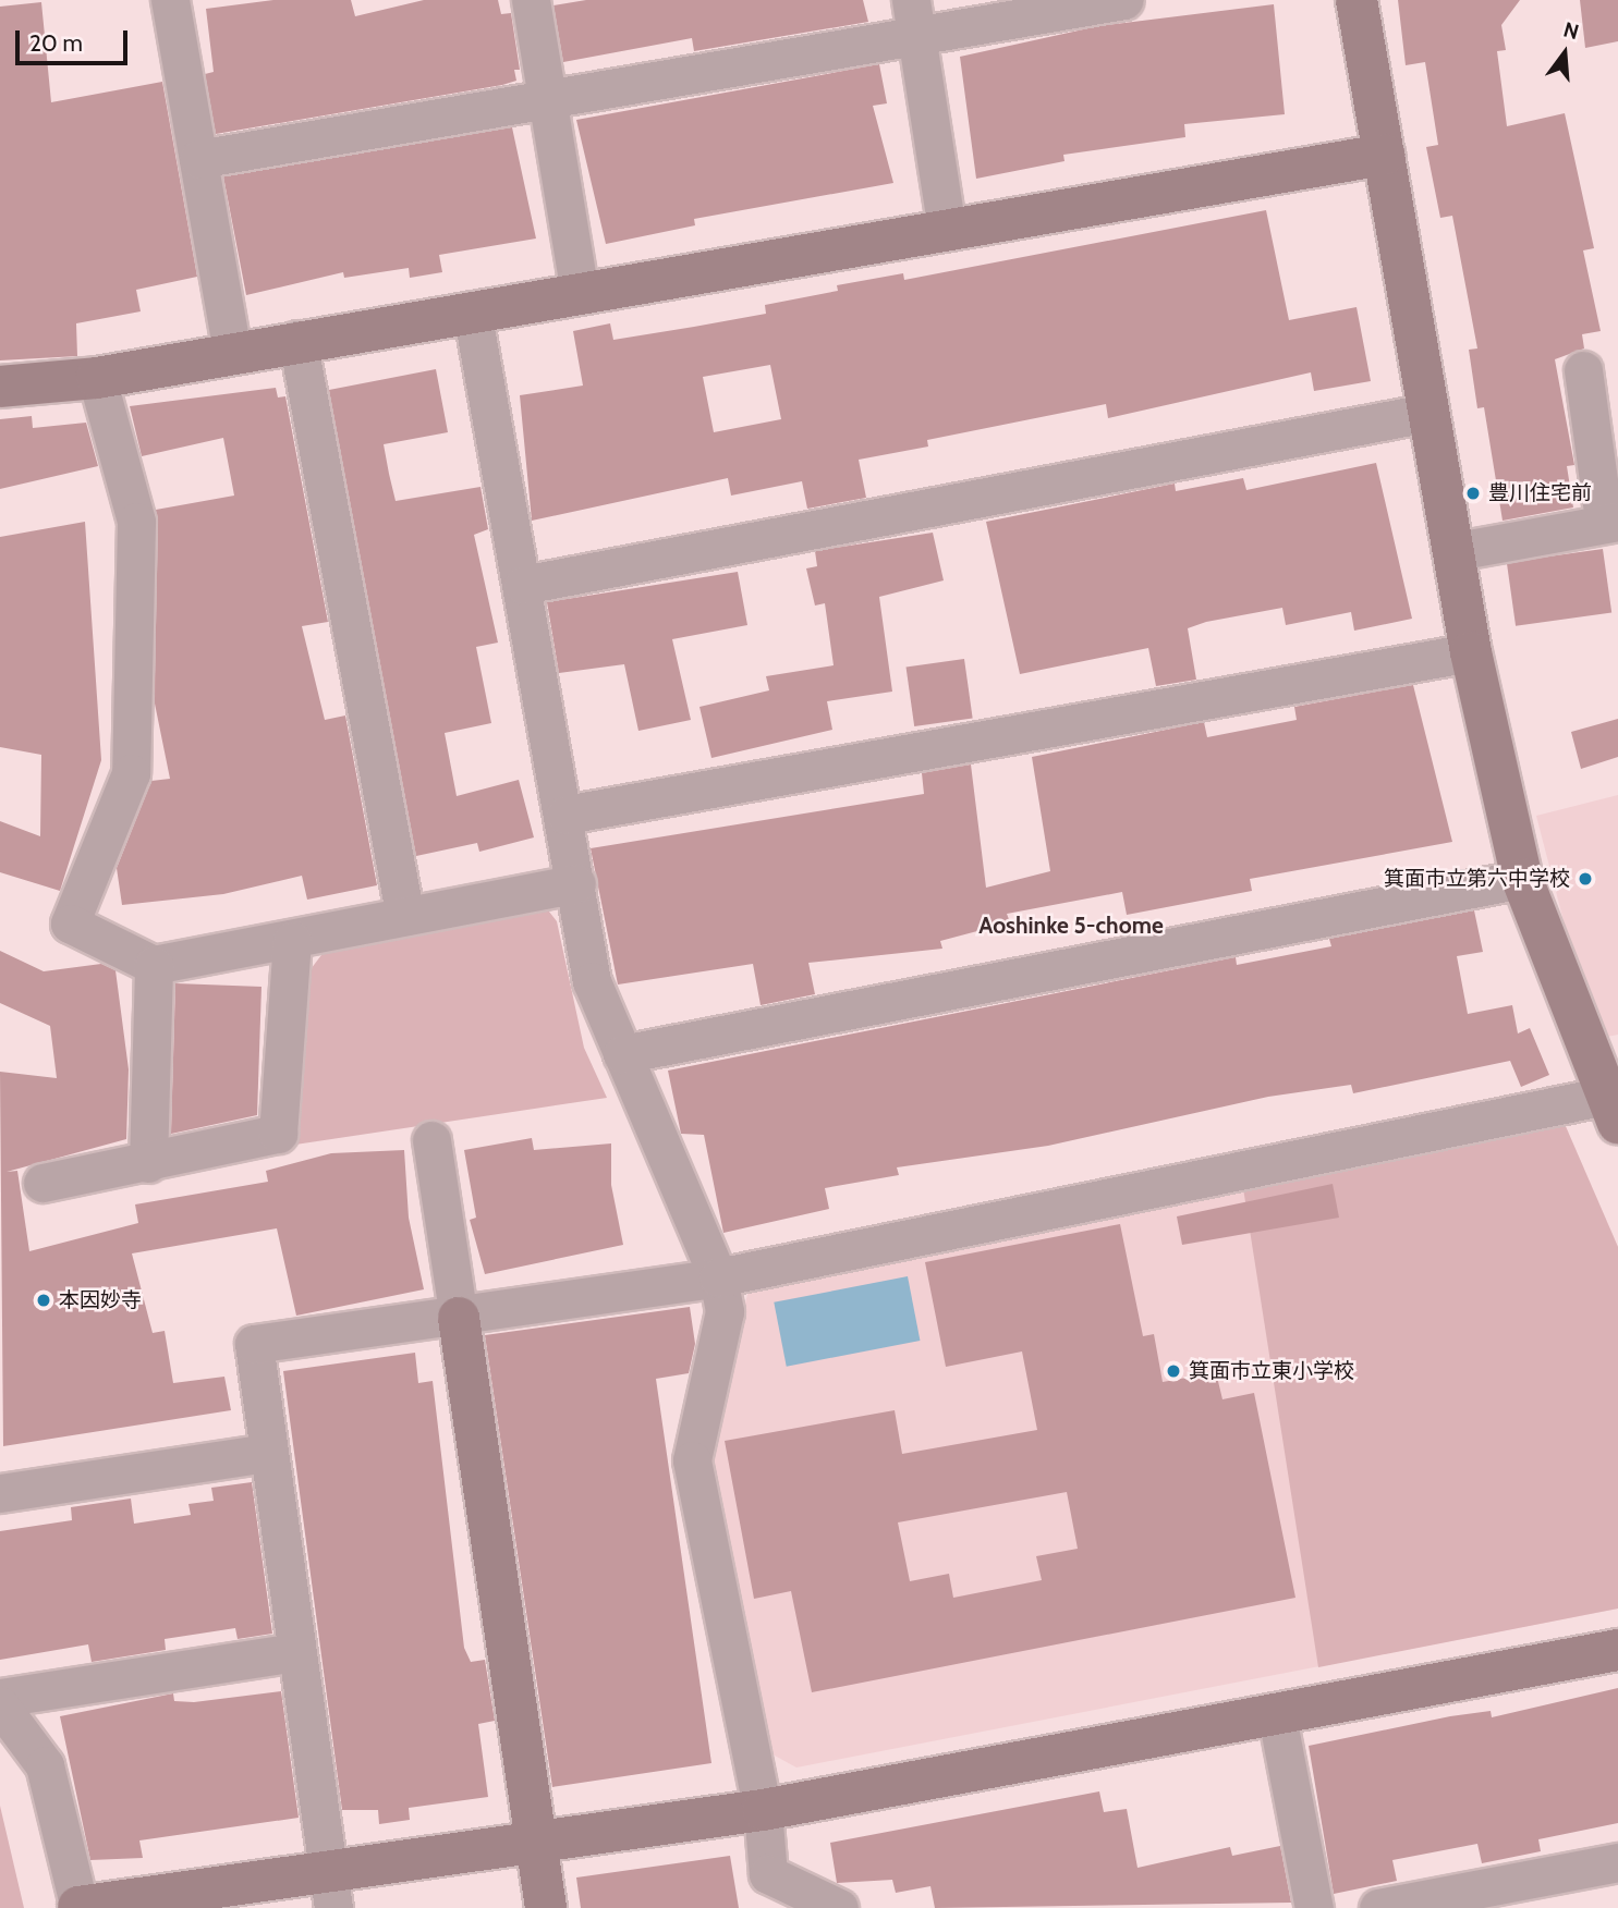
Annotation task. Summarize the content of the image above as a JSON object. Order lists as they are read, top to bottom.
{
  "districts": ["Aoshinke 5-chome"],
  "places": [
    "豊川住宅前",
    "箕面市立第六中学校",
    "本因妙寺",
    "箕面市立東小学校"
  ],
  "scale_bar": "20 m",
  "north": "top"
}
